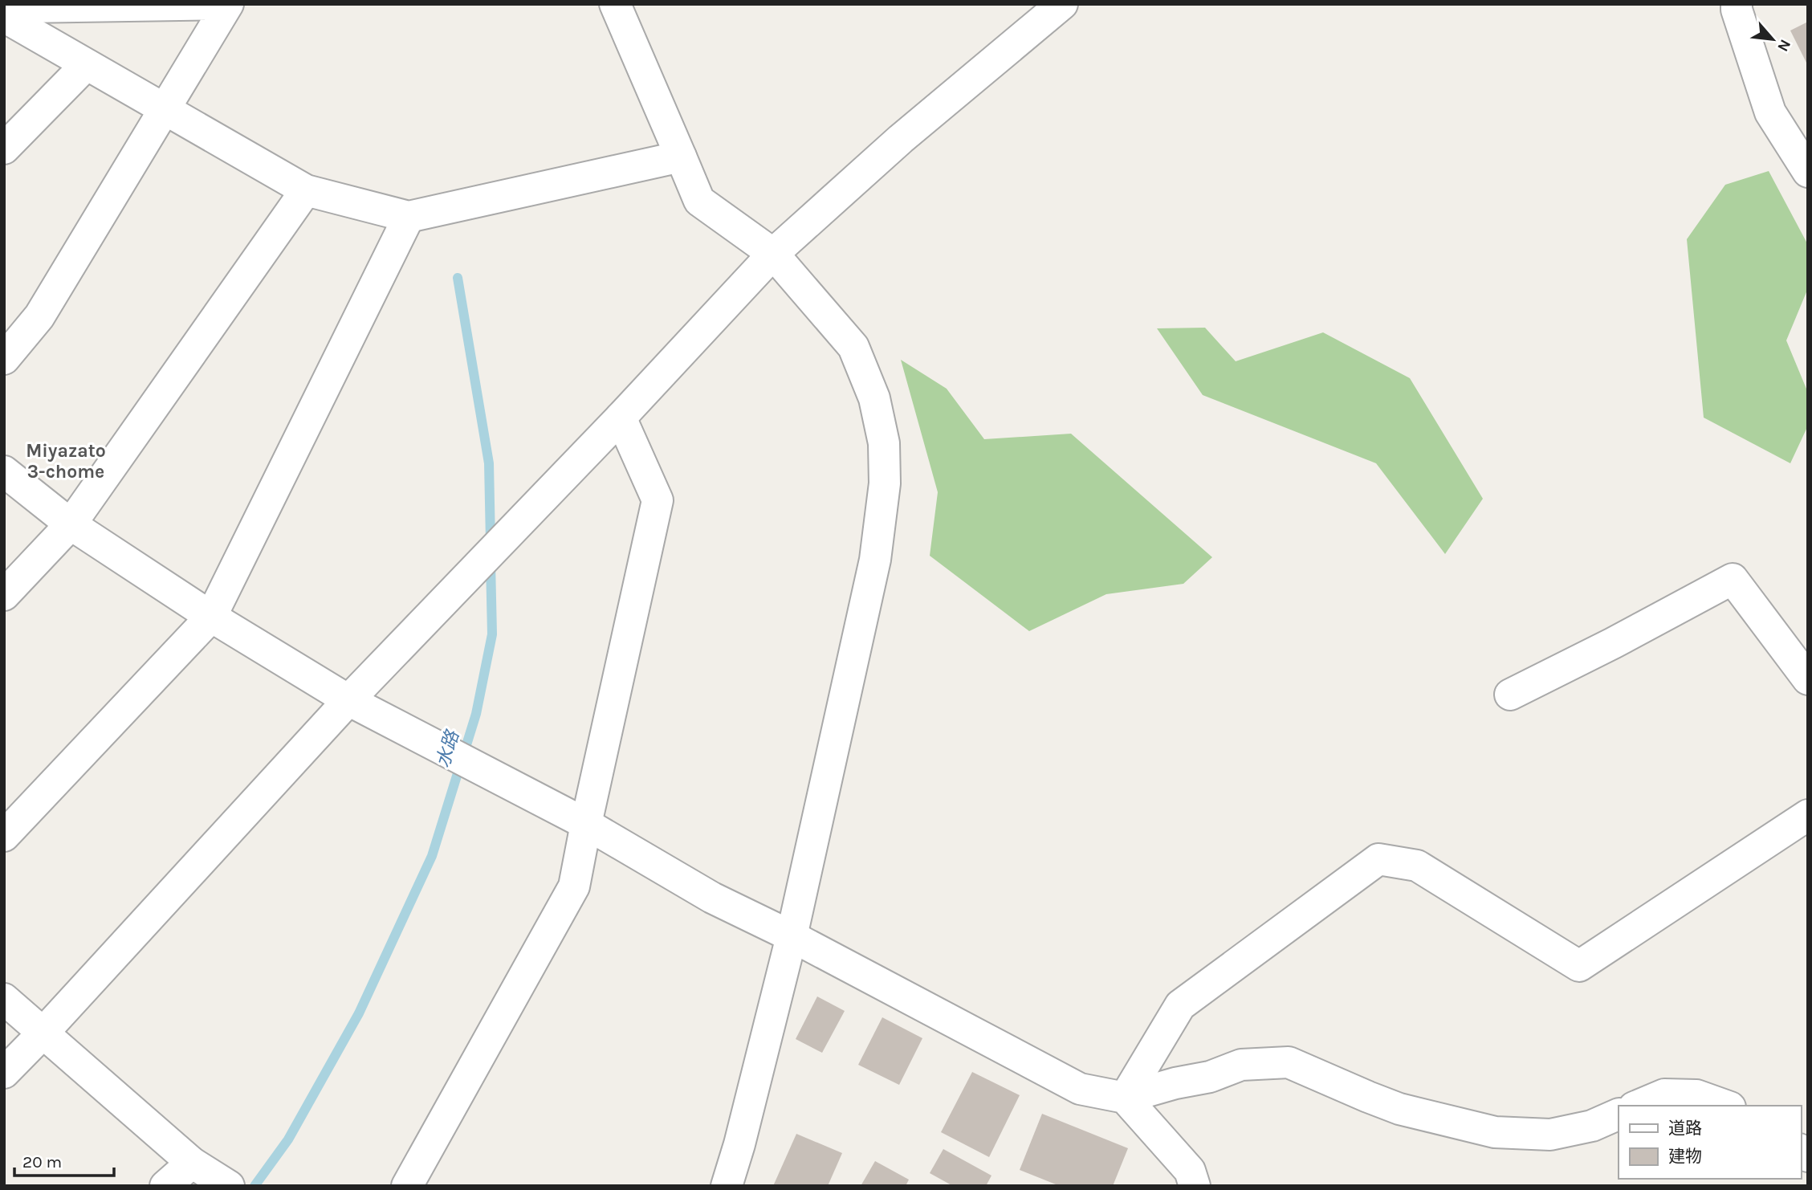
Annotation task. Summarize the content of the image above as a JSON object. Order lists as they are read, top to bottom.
{
  "districts": ["Miyazato 3-chome"],
  "water": ["水路"],
  "legend": ["道路", "建物"],
  "scale_bar": "20 m",
  "north": "bottom right"
}
